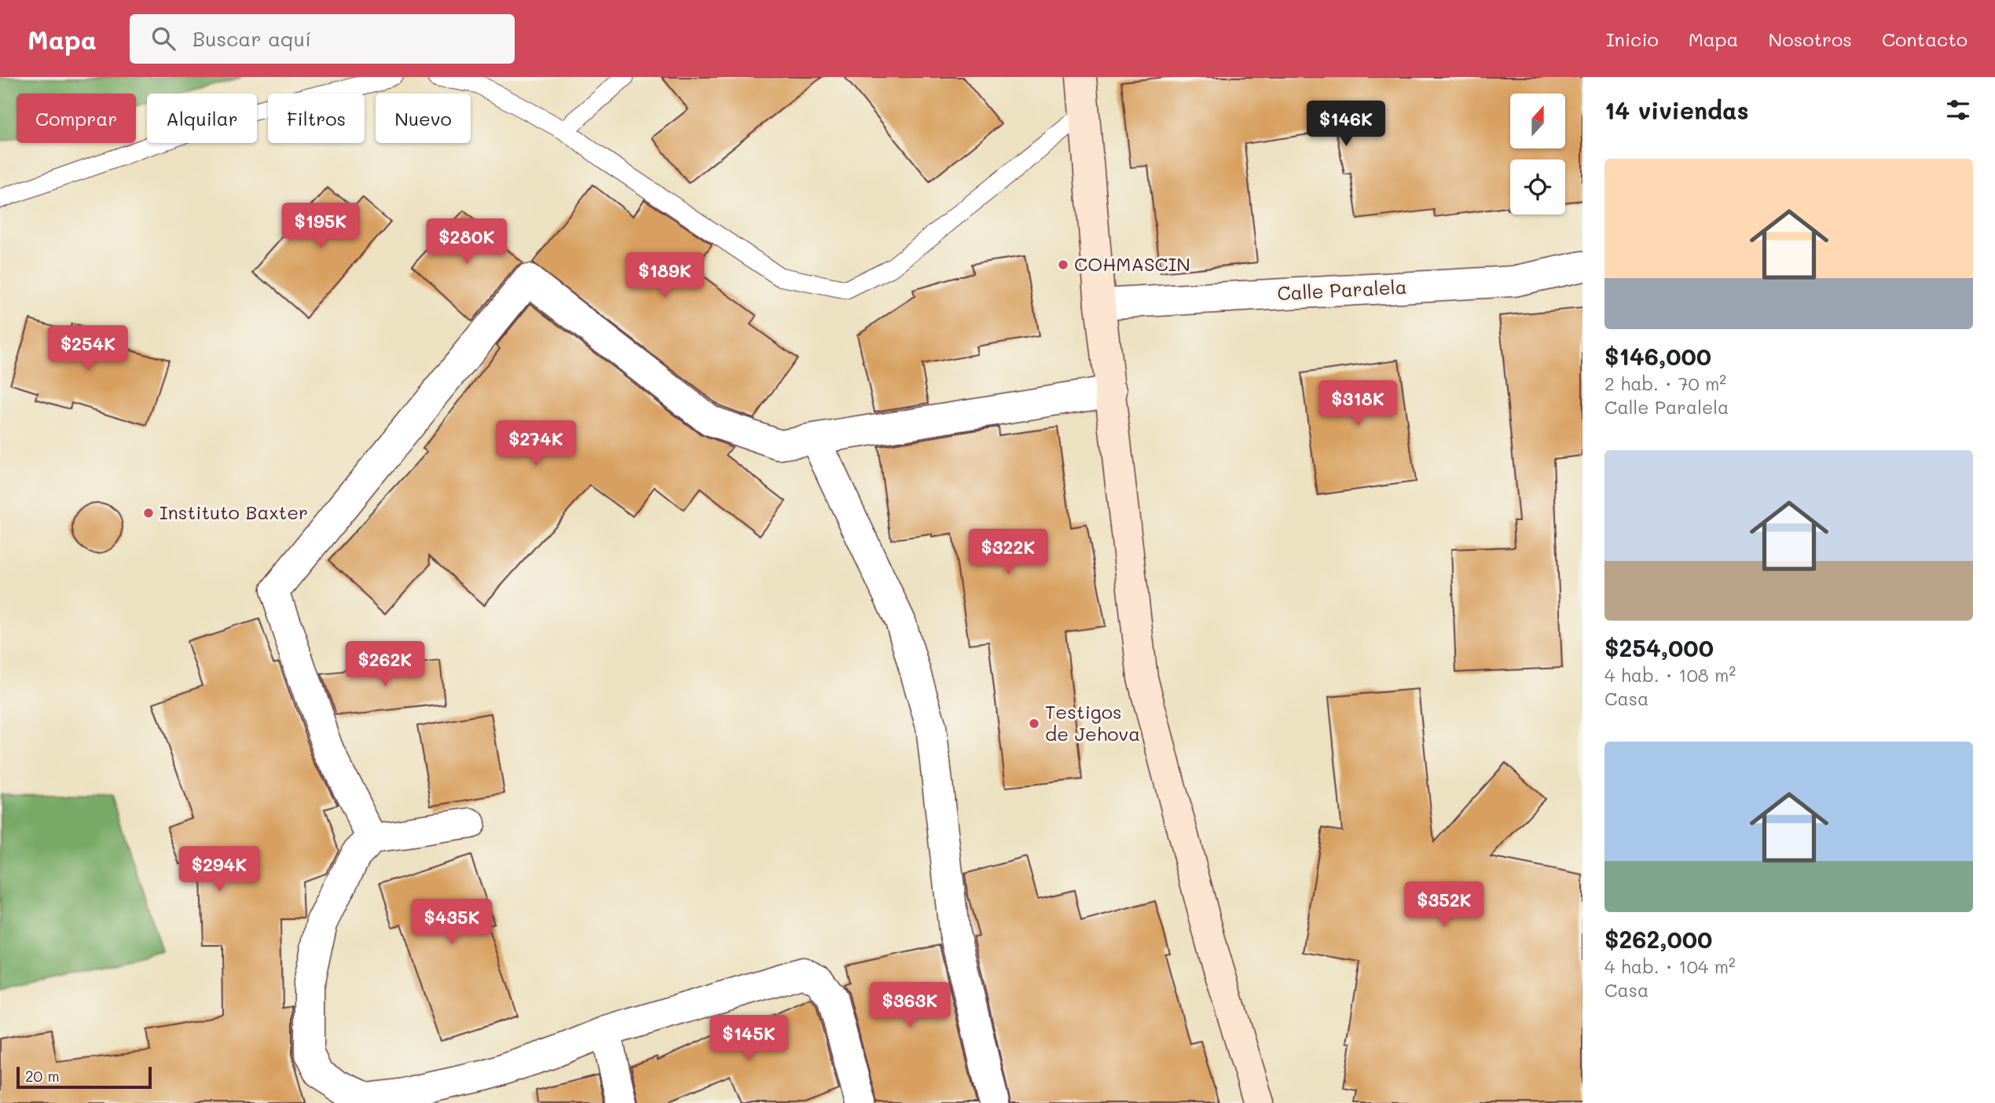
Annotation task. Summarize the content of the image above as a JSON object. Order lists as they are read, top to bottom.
{
  "streets": {
    "street": ["Calle Paralela"]
  },
  "places": ["COHMASCIN", "Instituto Baxter", "Testigos de Jehova"],
  "scale_bar": "20 m",
  "north": "top",
  "page": {
    "header": "Mapa",
    "search": "Buscar aquí",
    "nav": [
      "Inicio",
      "Mapa",
      "Nosotros",
      "Contacto"
    ],
    "heading": "14 viviendas",
    "chip": [
      "Comprar",
      "Alquilar",
      "Filtros",
      "Nuevo"
    ],
    "price": [
      "$146K",
      "$195K",
      "$280K",
      "$189K",
      "$254K",
      "$318K",
      "$274K",
      "$322K",
      "$262K",
      "$294K",
      "$352K",
      "$435K",
      "$363K",
      "$145K"
    ],
    "list": [
      {
        "name": "$146,000",
        "note": "2 hab. · 70 m² · Calle Paralela"
      },
      {
        "name": "$254,000",
        "note": "4 hab. · 108 m² · Casa"
      },
      {
        "name": "$262,000",
        "note": "4 hab. · 104 m² · Casa"
      }
    ],
    "scale": "20 m"
  }
}
